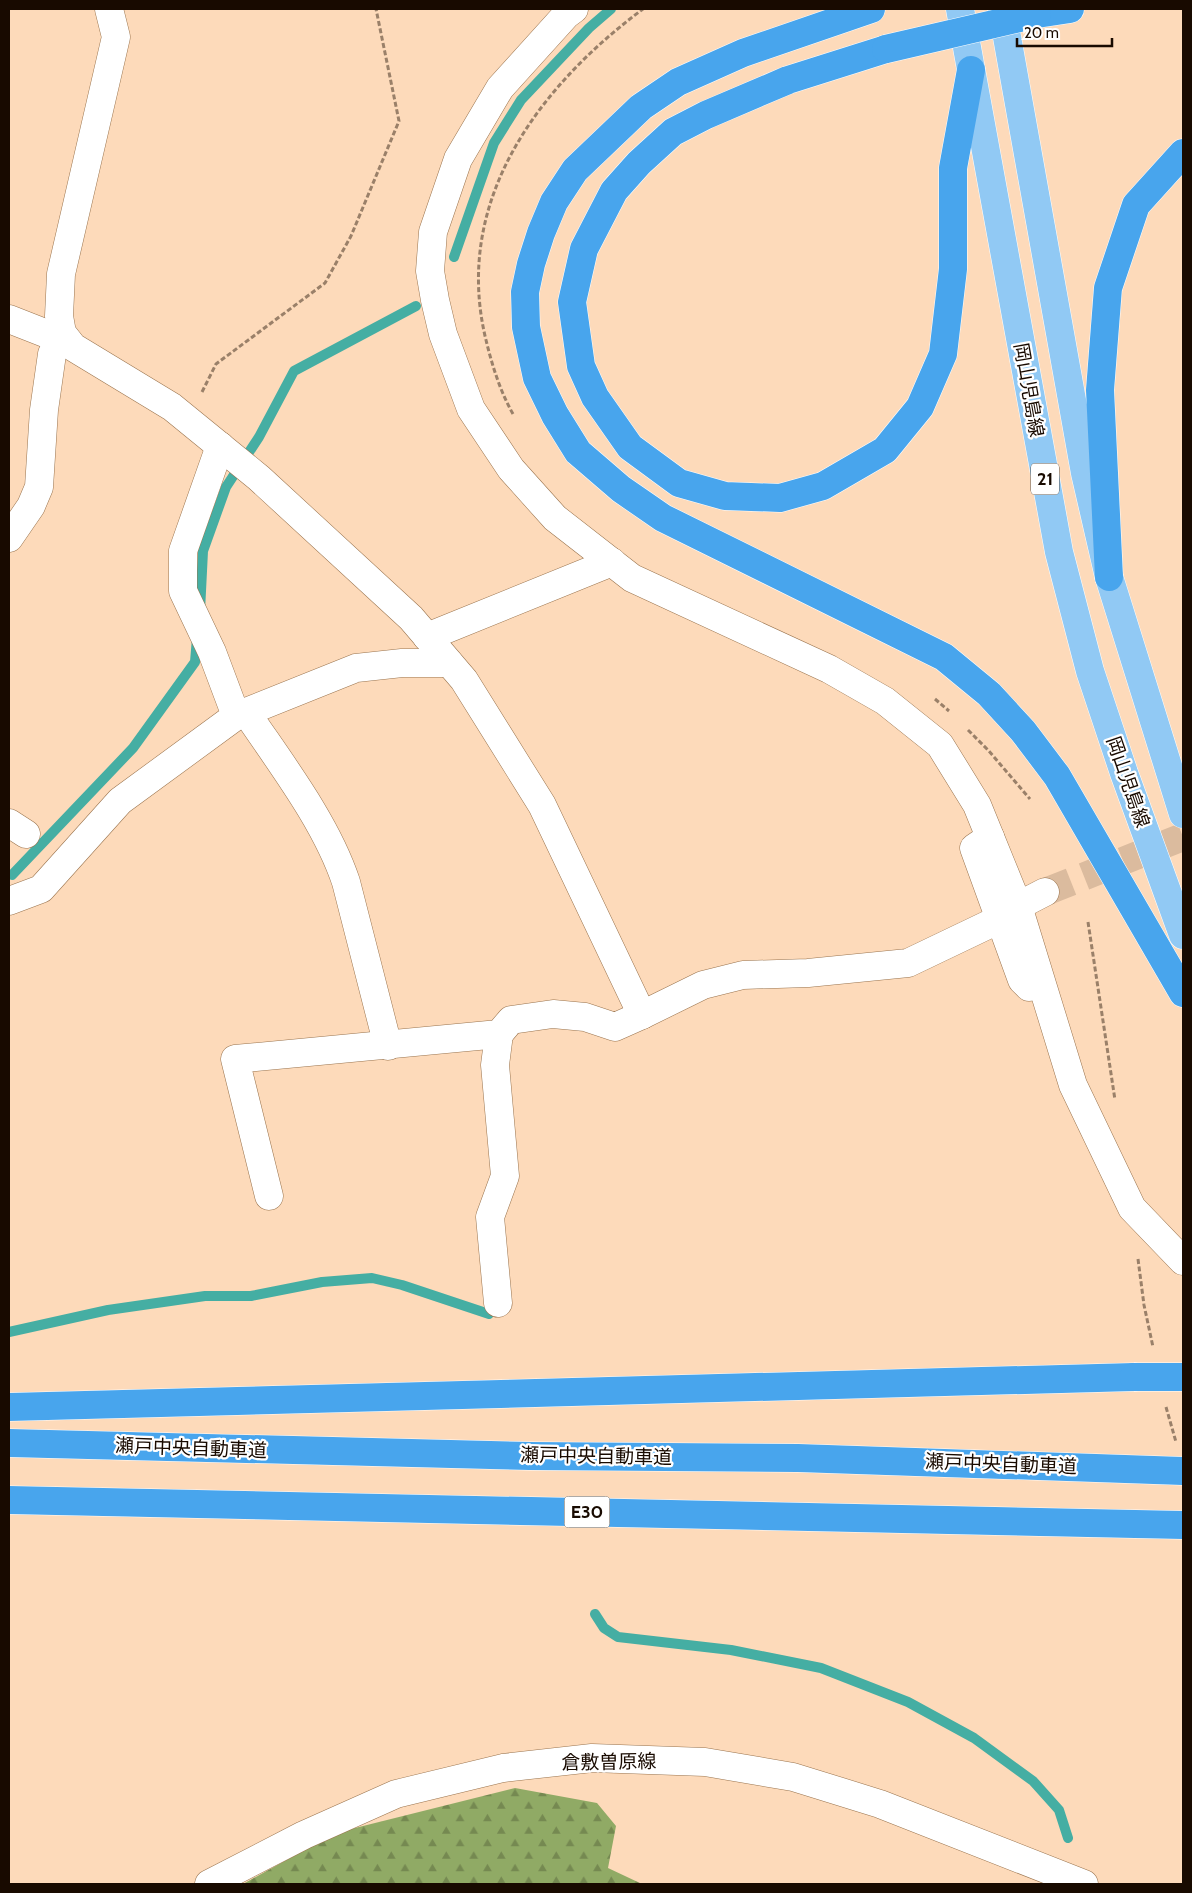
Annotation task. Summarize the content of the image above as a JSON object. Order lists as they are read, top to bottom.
{
  "streets": {
    "highway": ["瀬戸中央自動車道", "E30"],
    "main road": ["岡山児島線", "21"],
    "street": ["倉敷曽原線"]
  },
  "scale_bar": "20 m"
}
